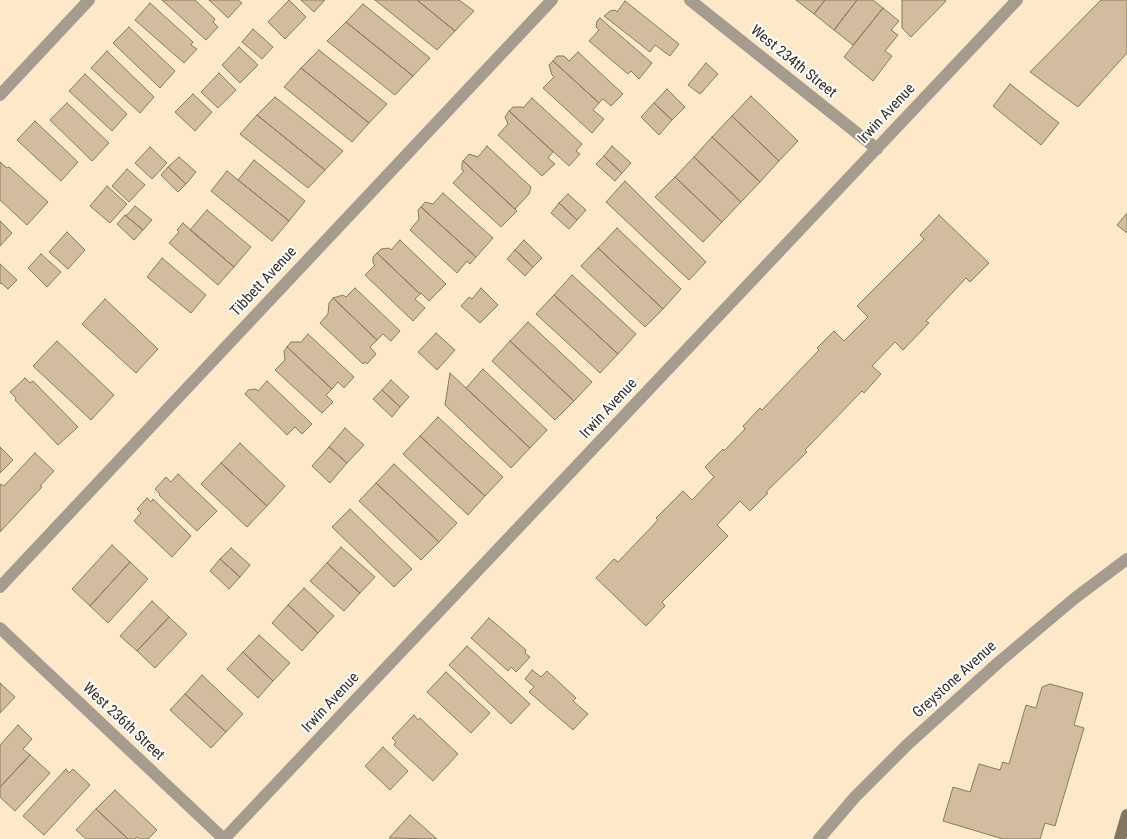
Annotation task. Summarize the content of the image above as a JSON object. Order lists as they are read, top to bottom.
{
  "streets": {
    "street": [
      "West 234th Street",
      "Irwin Avenue",
      "Tibbett Avenue",
      "Greystone Avenue",
      "West 236th Street"
    ]
  },
  "crossings": [
    ["West 234th Street", "Irwin Avenue"],
    ["Irwin Avenue", "West 236th Street"]
  ]
}
